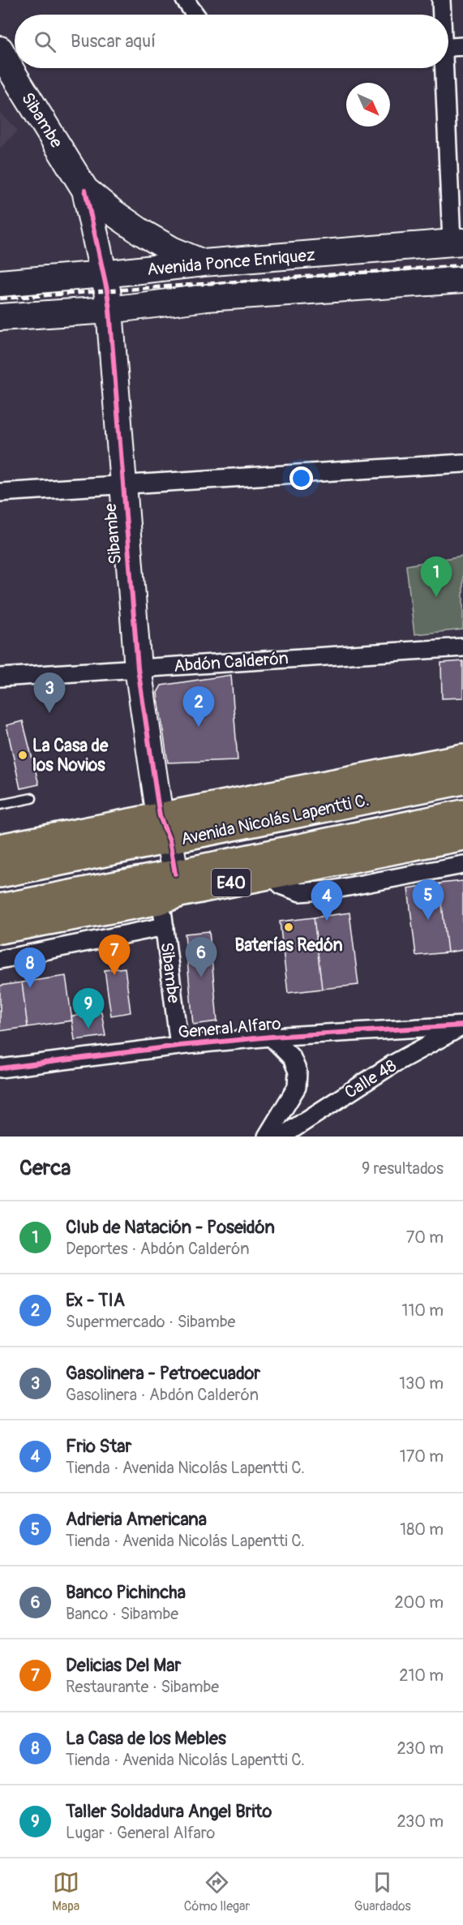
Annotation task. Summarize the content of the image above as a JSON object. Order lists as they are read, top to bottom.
{
  "streets": {
    "main road": ["Avenida Nicolás Lapentti C.", "E40"],
    "street": [
      "Sibambe",
      "Avenida Ponce Enriquez",
      "Abdón Calderón",
      "General Alfaro",
      "Calle 48"
    ]
  },
  "crossings": [
    ["Sibambe", "Avenida Ponce Enriquez"],
    ["Sibambe", "Abdón Calderón"],
    ["Sibambe", "Avenida Nicolás Lapentti C."],
    ["Sibambe", "E40"],
    ["Sibambe", "General Alfaro"],
    ["General Alfaro", "Calle 48"]
  ],
  "places": ["La Casa de los Novios", "Baterías Redón"],
  "north": "bottom right",
  "page": {
    "search": "Buscar aquí",
    "pins": [
      "1",
      "3",
      "2",
      "5",
      "4",
      "7",
      "6",
      "8",
      "9"
    ],
    "heading": ["Cerca", "9 resultados"],
    "list": [
      {
        "mark": "1",
        "name": "Club de Natación - Poseidón",
        "note": "Deportes · Abdón Calderón",
        "value": "70 m"
      },
      {
        "mark": "2",
        "name": "Ex - TIA",
        "note": "Supermercado · Sibambe",
        "value": "110 m"
      },
      {
        "mark": "3",
        "name": "Gasolinera - Petroecuador",
        "note": "Gasolinera · Abdón Calderón",
        "value": "130 m"
      },
      {
        "mark": "4",
        "name": "Frio Star",
        "note": "Tienda · Avenida Nicolás Lapentti C.",
        "value": "170 m"
      },
      {
        "mark": "5",
        "name": "Adrieria Americana",
        "note": "Tienda · Avenida Nicolás Lapentti C.",
        "value": "180 m"
      },
      {
        "mark": "6",
        "name": "Banco Pichincha",
        "note": "Banco · Sibambe",
        "value": "200 m"
      },
      {
        "mark": "7",
        "name": "Delicias Del Mar",
        "note": "Restaurante · Sibambe",
        "value": "210 m"
      },
      {
        "mark": "8",
        "name": "La Casa de los Mebles",
        "note": "Tienda · Avenida Nicolás Lapentti C.",
        "value": "230 m"
      },
      {
        "mark": "9",
        "name": "Taller Soldadura Angel Brito",
        "note": "Lugar · General Alfaro",
        "value": "230 m"
      }
    ],
    "nav": ["Mapa", "Cómo llegar", "Guardados"]
  }
}
